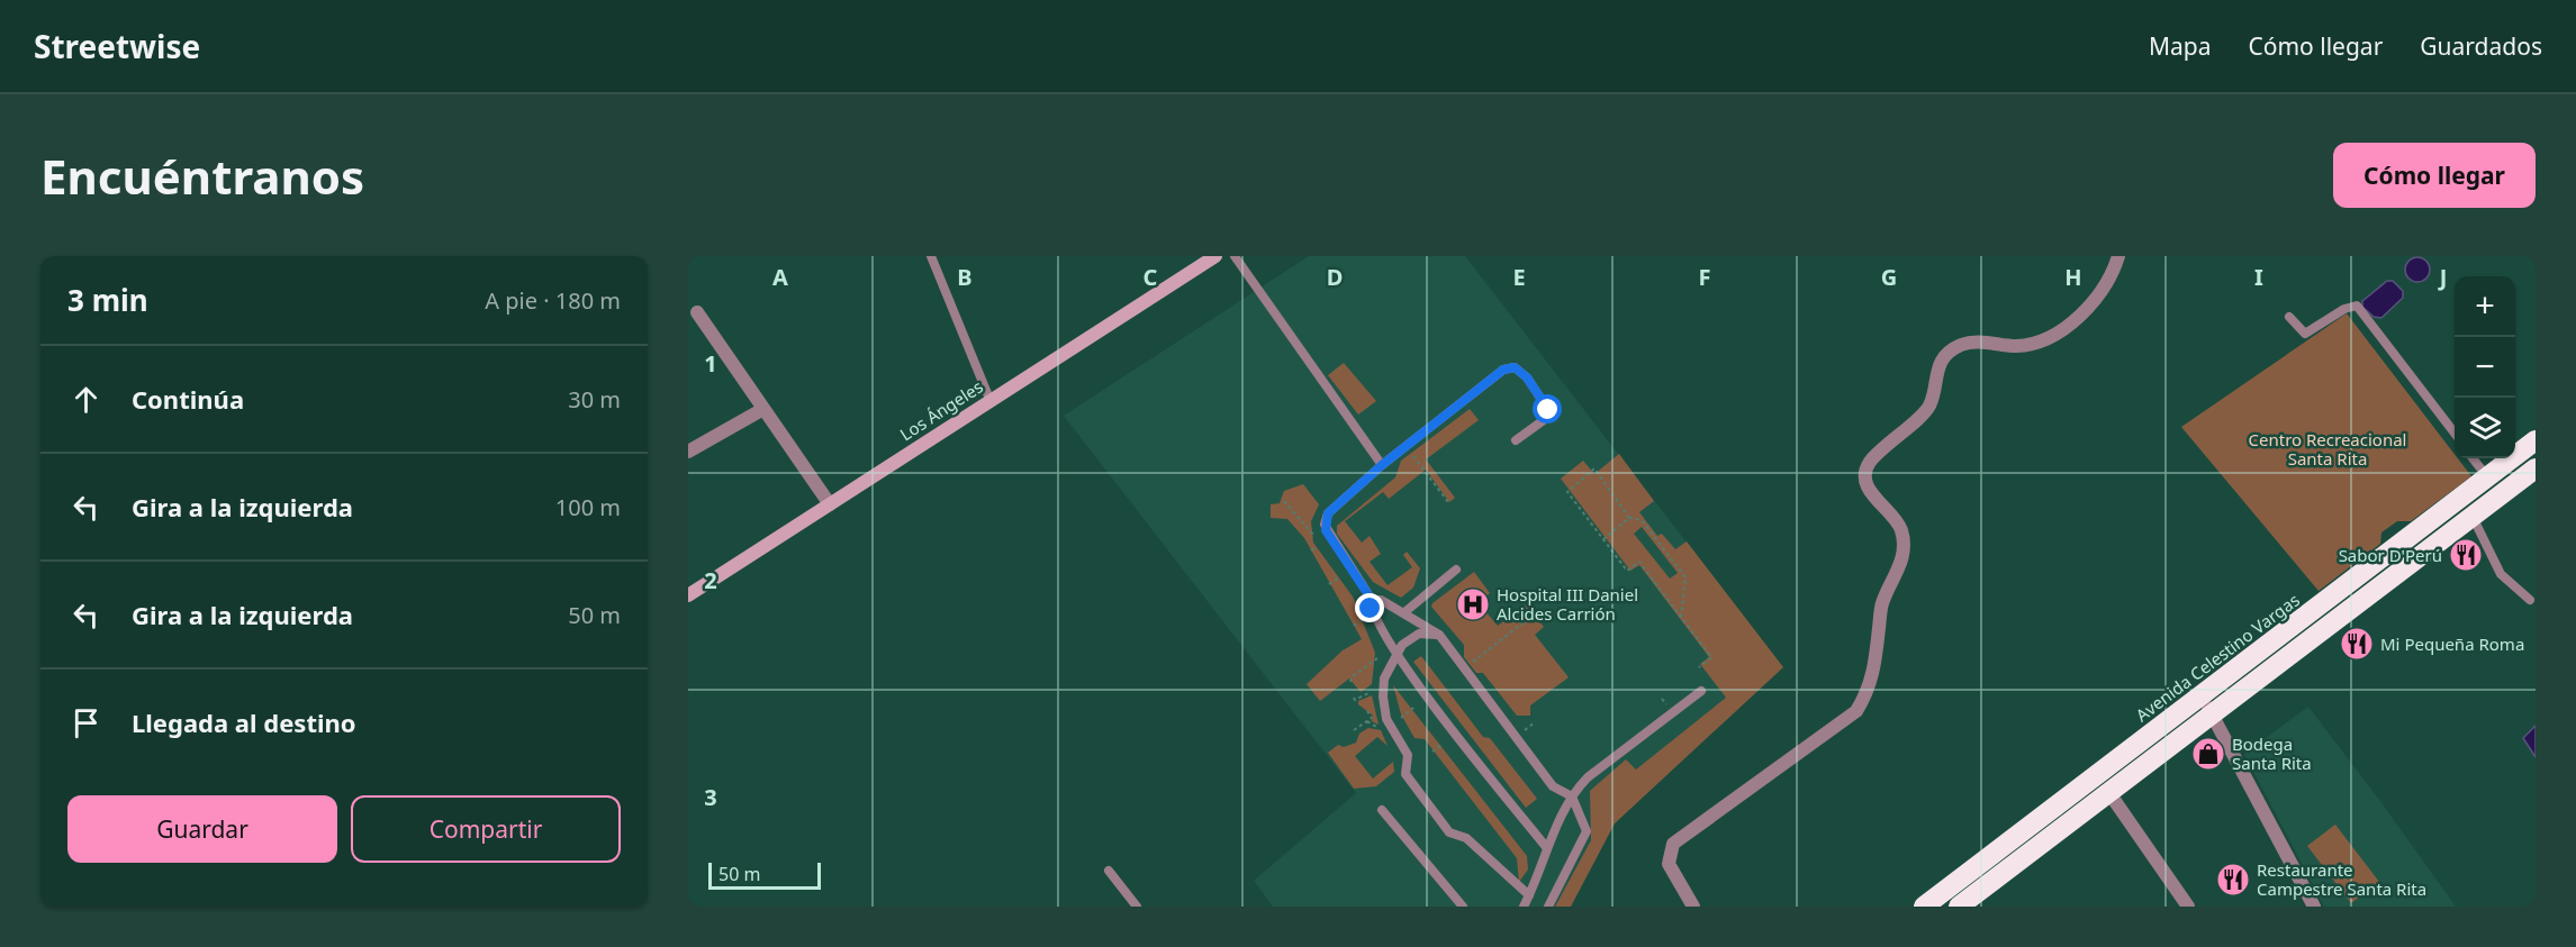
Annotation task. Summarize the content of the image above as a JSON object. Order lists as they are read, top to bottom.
{
  "streets": {
    "highway": ["Avenida Celestino Vargas"],
    "main road": ["Los Ángeles"]
  },
  "parks": ["Centro Recreacional Santa Rita"],
  "places": {
    "restaurant": ["Sabor D'Perú", "Mi Pequeña Roma", "Restaurante Campestre Santa Rita"],
    "hospital": ["Hospital III Daniel Alcides Carrión"],
    "shop": ["Bodega Santa Rita"]
  },
  "scale_bar": "50 m",
  "page": {
    "header": "Streetwise",
    "nav": ["Mapa", "Cómo llegar", "Guardados"],
    "buttons": [
      "Cómo llegar",
      ["Guardar", "Compartir"]
    ],
    "title": "Encuéntranos",
    "heading": ["3 min", "A pie · 180 m"],
    "map_buttons": ["+", "−"],
    "list": [
      ["Continúa", "30 m"],
      ["Gira a la izquierda", "100 m"],
      ["Gira a la izquierda", "50 m"],
      "Llegada al destino"
    ],
    "scale": "50 m"
  },
  "grid": {
    "columns": [
      "A",
      "B",
      "C",
      "D",
      "E",
      "F",
      "G",
      "H",
      "I",
      "J"
    ],
    "rows": ["1", "2", "3"]
  }
}
